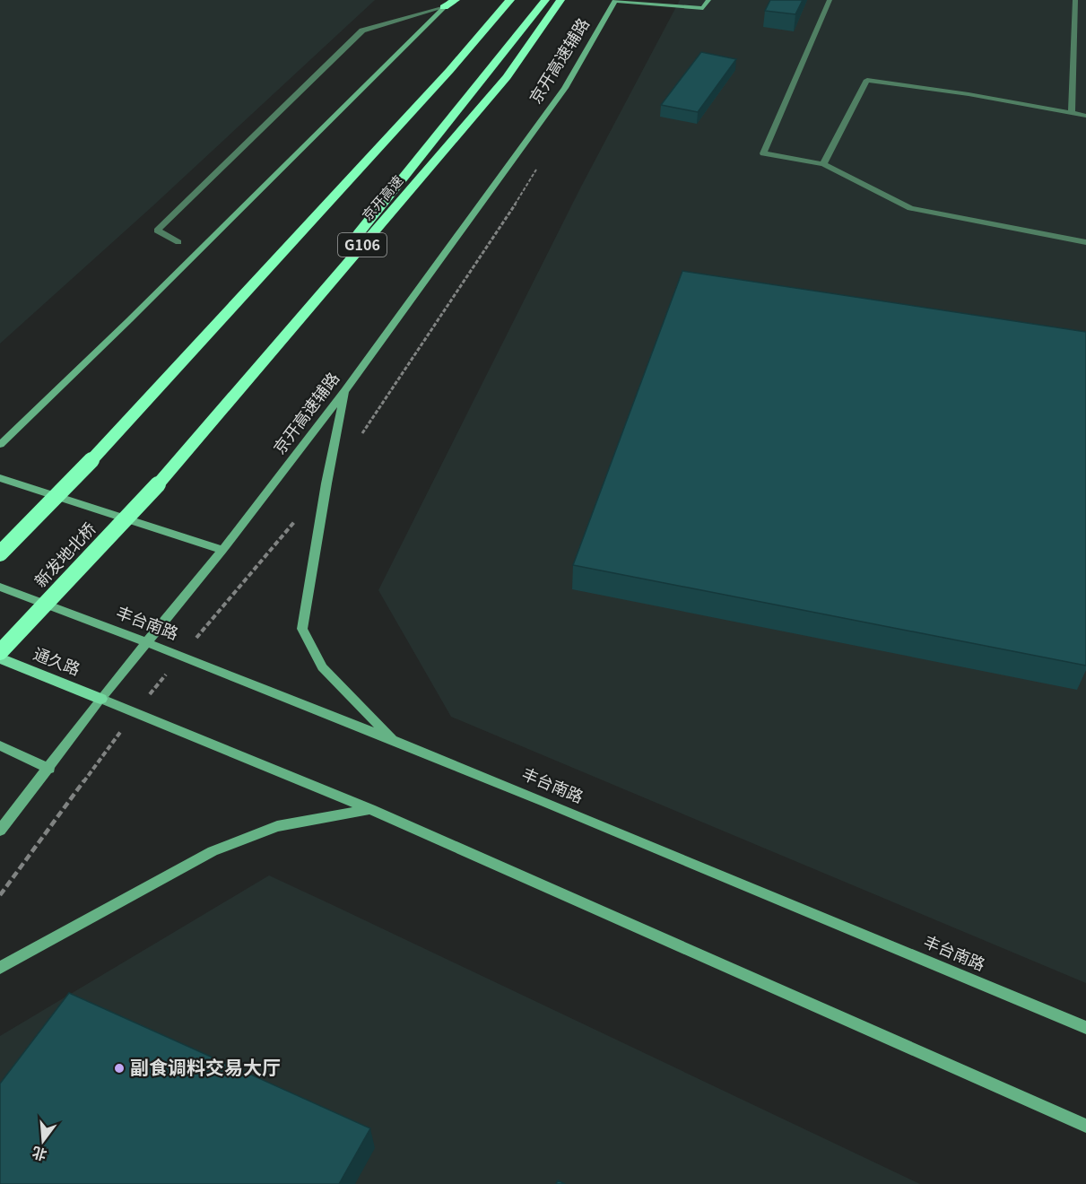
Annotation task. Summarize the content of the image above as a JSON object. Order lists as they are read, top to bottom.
{
  "streets": {
    "highway": ["京开高速", "G106", "新发地北桥"],
    "main road": ["京开高速辅路", "丰台南路", "通久路"]
  },
  "crossings": [
    ["京开高速辅路", "丰台南路"],
    ["京开高速辅路", "通久路"],
    ["京开高速", "新发地北桥"]
  ],
  "places": ["副食调料交易大厅"],
  "north": "bottom"
}
